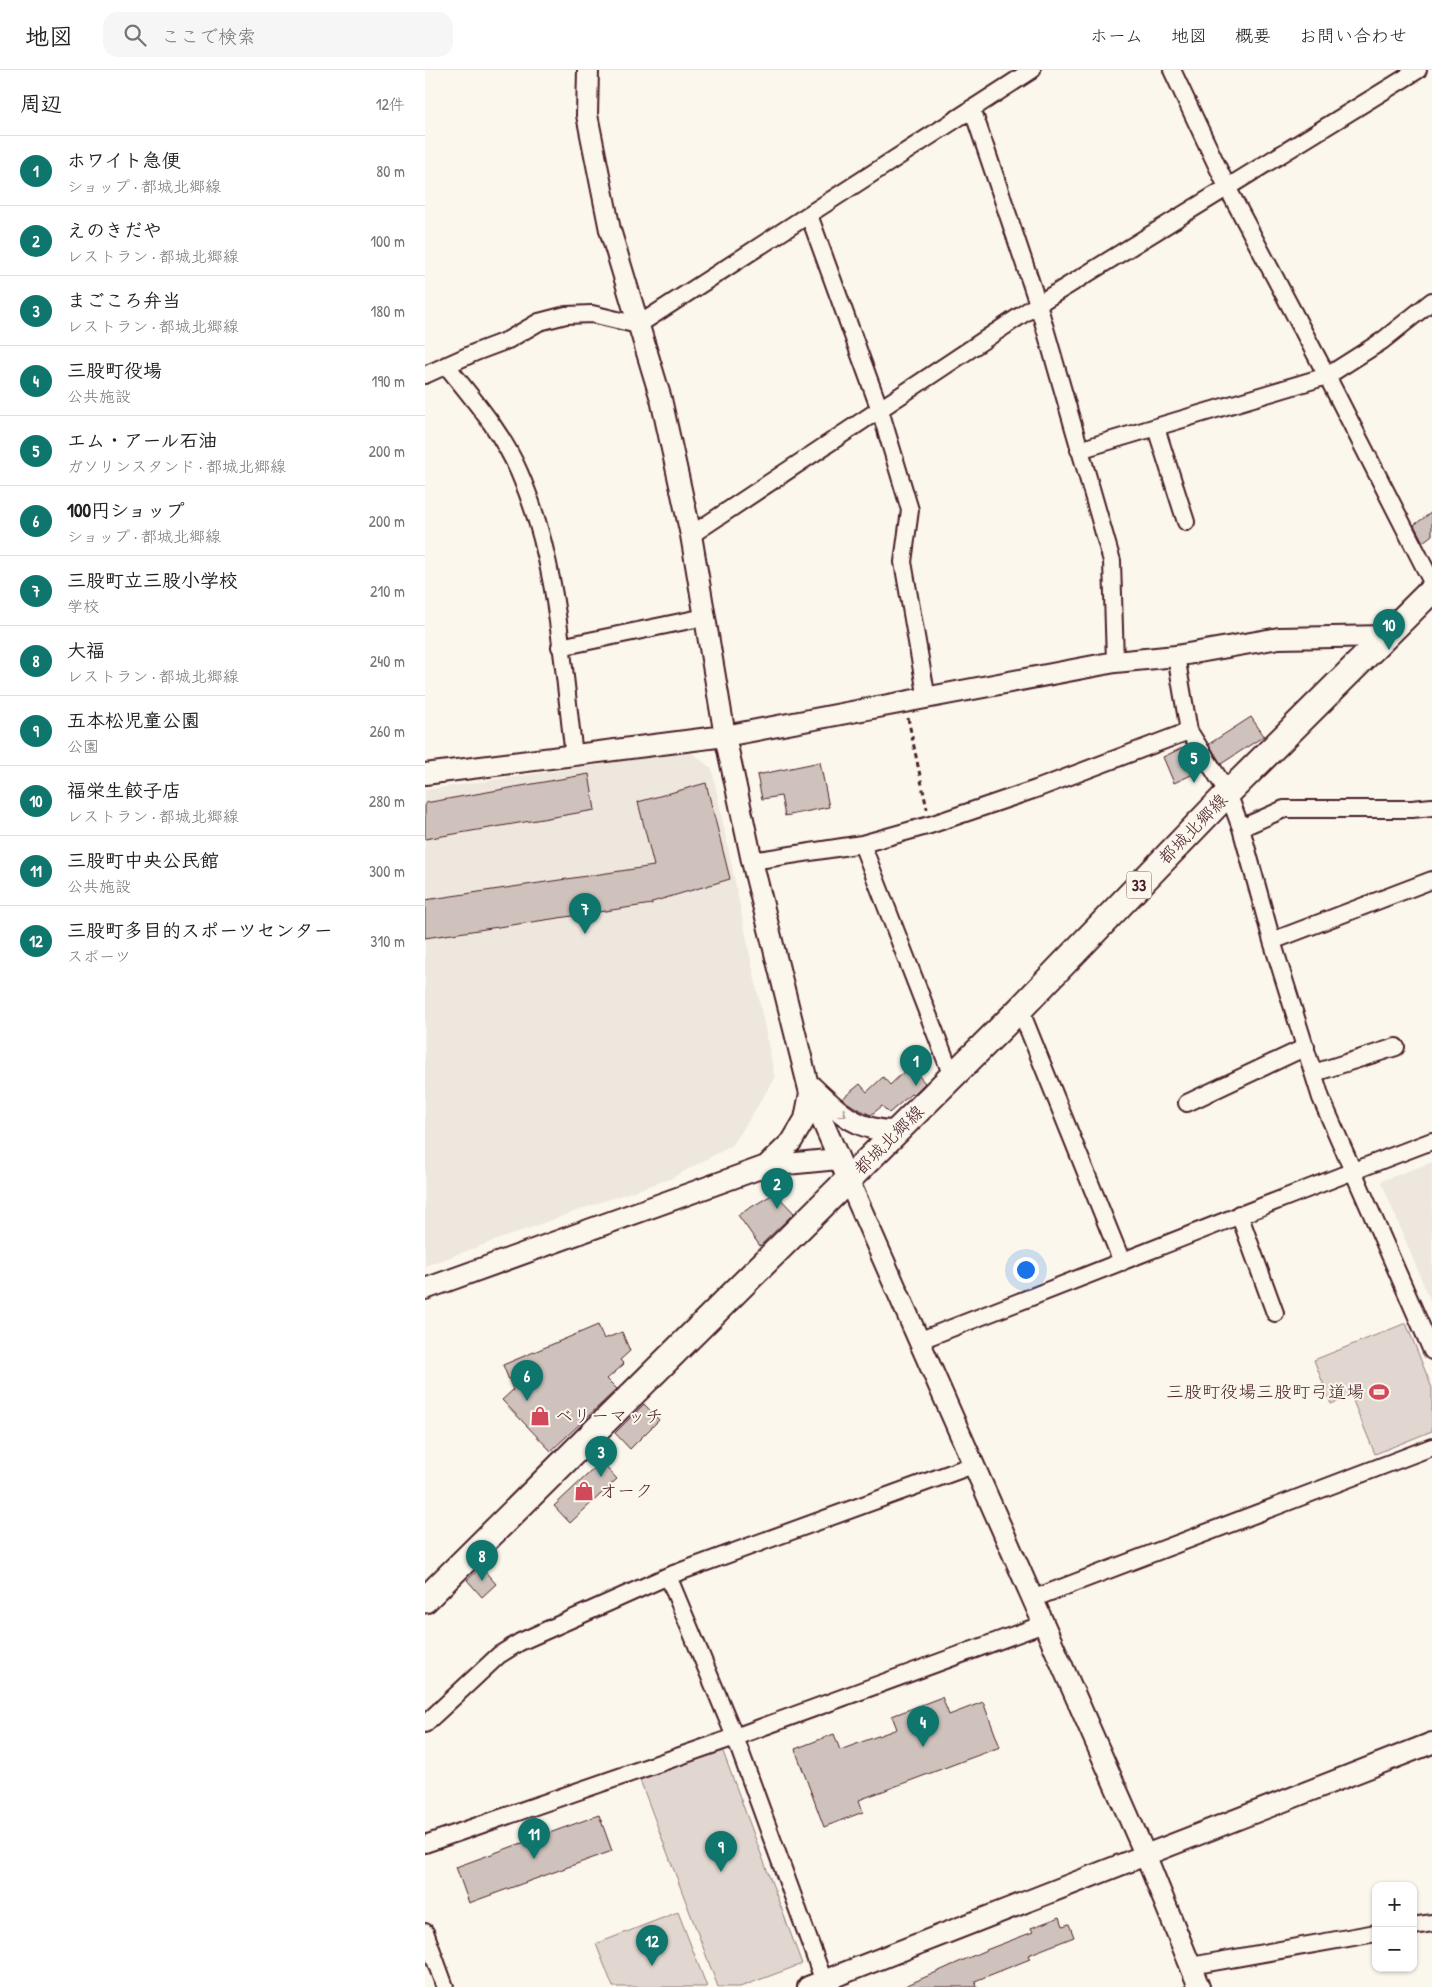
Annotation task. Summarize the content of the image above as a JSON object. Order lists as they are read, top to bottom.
{
  "streets": {
    "main road": ["都城北郷線", "33"]
  },
  "places": {
    "sports": ["三股町役場三股町弓道場"],
    "shop": ["ベリーマッチ", "オーク"]
  },
  "page": {
    "header": "地図",
    "search": "ここで検索",
    "nav": [
      "ホーム",
      "地図",
      "概要",
      "お問い合わせ"
    ],
    "heading": ["周辺", "12件"],
    "list": [
      {
        "mark": "1",
        "name": "ホワイト急便",
        "note": "ショップ · 都城北郷線",
        "value": "80 m"
      },
      {
        "mark": "2",
        "name": "えのきだや",
        "note": "レストラン · 都城北郷線",
        "value": "100 m"
      },
      {
        "mark": "3",
        "name": "まごころ弁当",
        "note": "レストラン · 都城北郷線",
        "value": "180 m"
      },
      {
        "mark": "4",
        "name": "三股町役場",
        "note": "公共施設",
        "value": "190 m"
      },
      {
        "mark": "5",
        "name": "エム・アール石油",
        "note": "ガソリンスタンド · 都城北郷線",
        "value": "200 m"
      },
      {
        "mark": "6",
        "name": "100円ショップ",
        "note": "ショップ · 都城北郷線",
        "value": "200 m"
      },
      {
        "mark": "7",
        "name": "三股町立三股小学校",
        "note": "学校",
        "value": "210 m"
      },
      {
        "mark": "8",
        "name": "大福",
        "note": "レストラン · 都城北郷線",
        "value": "240 m"
      },
      {
        "mark": "9",
        "name": "五本松児童公園",
        "note": "公園",
        "value": "260 m"
      },
      {
        "mark": "10",
        "name": "福栄生餃子店",
        "note": "レストラン · 都城北郷線",
        "value": "280 m"
      },
      {
        "mark": "11",
        "name": "三股町中央公民館",
        "note": "公共施設",
        "value": "300 m"
      },
      {
        "mark": "12",
        "name": "三股町多目的スポーツセンター",
        "note": "スポーツ",
        "value": "310 m"
      }
    ],
    "pins": [
      "10",
      "5",
      "7",
      "1",
      "2",
      "6",
      "3",
      "8",
      "4",
      "11",
      "9",
      "12"
    ],
    "map_buttons": ["+", "−"]
  }
}
